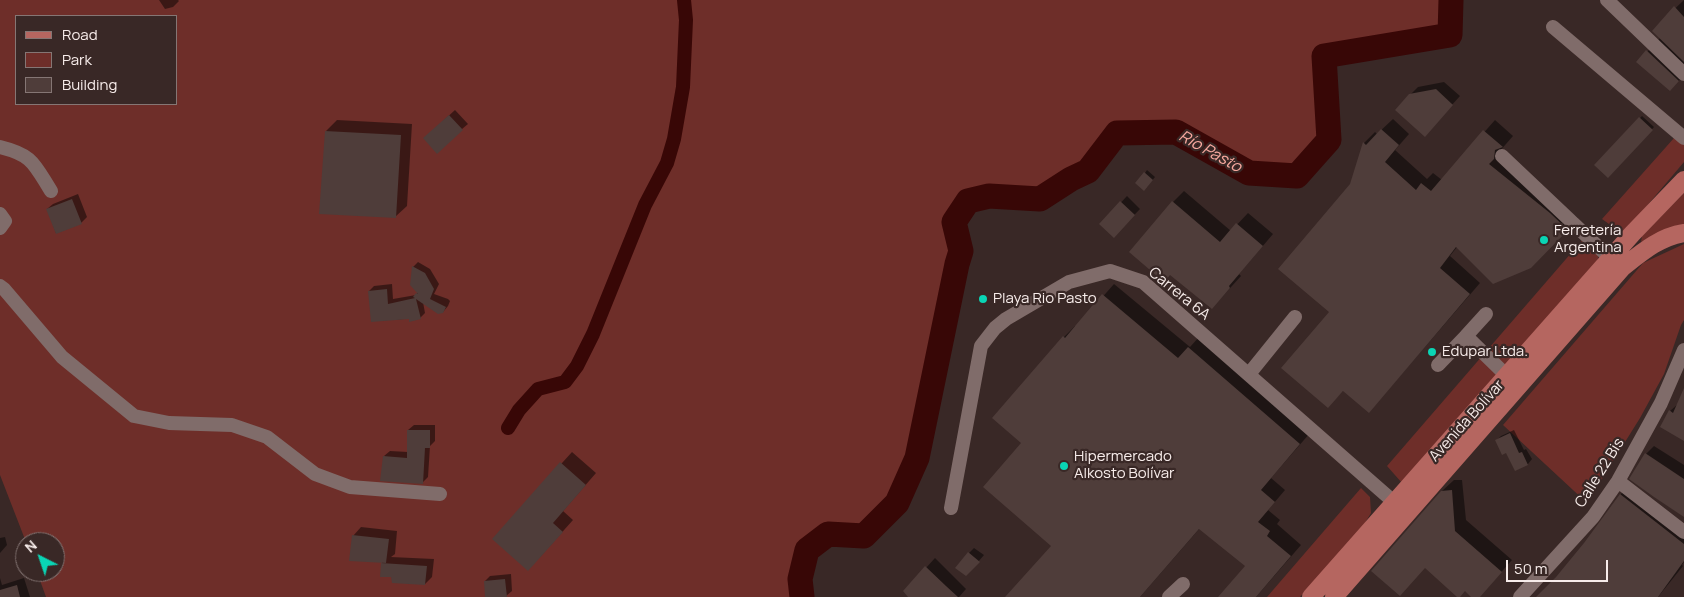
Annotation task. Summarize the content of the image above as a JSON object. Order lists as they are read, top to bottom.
{
  "streets": {
    "main road": ["Avenida Bolívar"],
    "street": ["Carrera 6A", "Calle 22 Bis"]
  },
  "crossings": [
    ["Carrera 6A", "Avenida Bolívar"]
  ],
  "water": ["Río Pasto"],
  "places": [
    "Ferretería Argentina",
    "Playa Rio Pasto",
    "Edupar Ltda.",
    "Hipermercado Alkosto Bolívar"
  ],
  "legend": ["Road", "Park", "Building"],
  "scale_bar": "50 m",
  "north": "top left"
}
